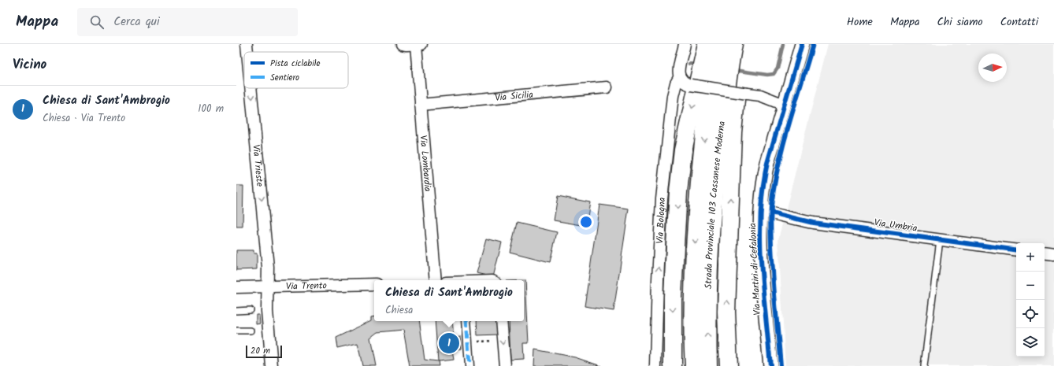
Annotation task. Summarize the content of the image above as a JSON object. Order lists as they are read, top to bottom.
{
  "streets": {
    "highway": ["Strada Provinciale 103 Cassanese Moderna"],
    "street": [
      "Via Sicilia",
      "Via Lombardia",
      "Via Trieste",
      "Via Bologna",
      "Via Umbria",
      "Via Martiri di Cefalonia",
      "Via Trento"
    ]
  },
  "crossings": [
    ["Via Sicilia", "Via Lombardia"],
    ["Via Trieste", "Via Trento"],
    ["Via Umbria", "Via Martiri di Cefalonia"]
  ],
  "one_way": ["Via Trieste", "Via Bologna"],
  "legend": ["Pista ciclabile", "Sentiero"],
  "scale_bar": "20 m",
  "north": "right",
  "page": {
    "header": "Mappa",
    "search": "Cerca qui",
    "nav": [
      "Home",
      "Mappa",
      "Chi siamo",
      "Contatti"
    ],
    "heading": "Vicino",
    "list": [
      {
        "mark": "1",
        "name": "Chiesa di Sant'Ambrogio",
        "note": "Chiesa · Via Trento",
        "value": "100 m"
      }
    ],
    "map_buttons": ["+", "−"],
    "popup": ["Chiesa di Sant'Ambrogio", "Chiesa"],
    "pins": "1",
    "scale": "20 m"
  }
}
